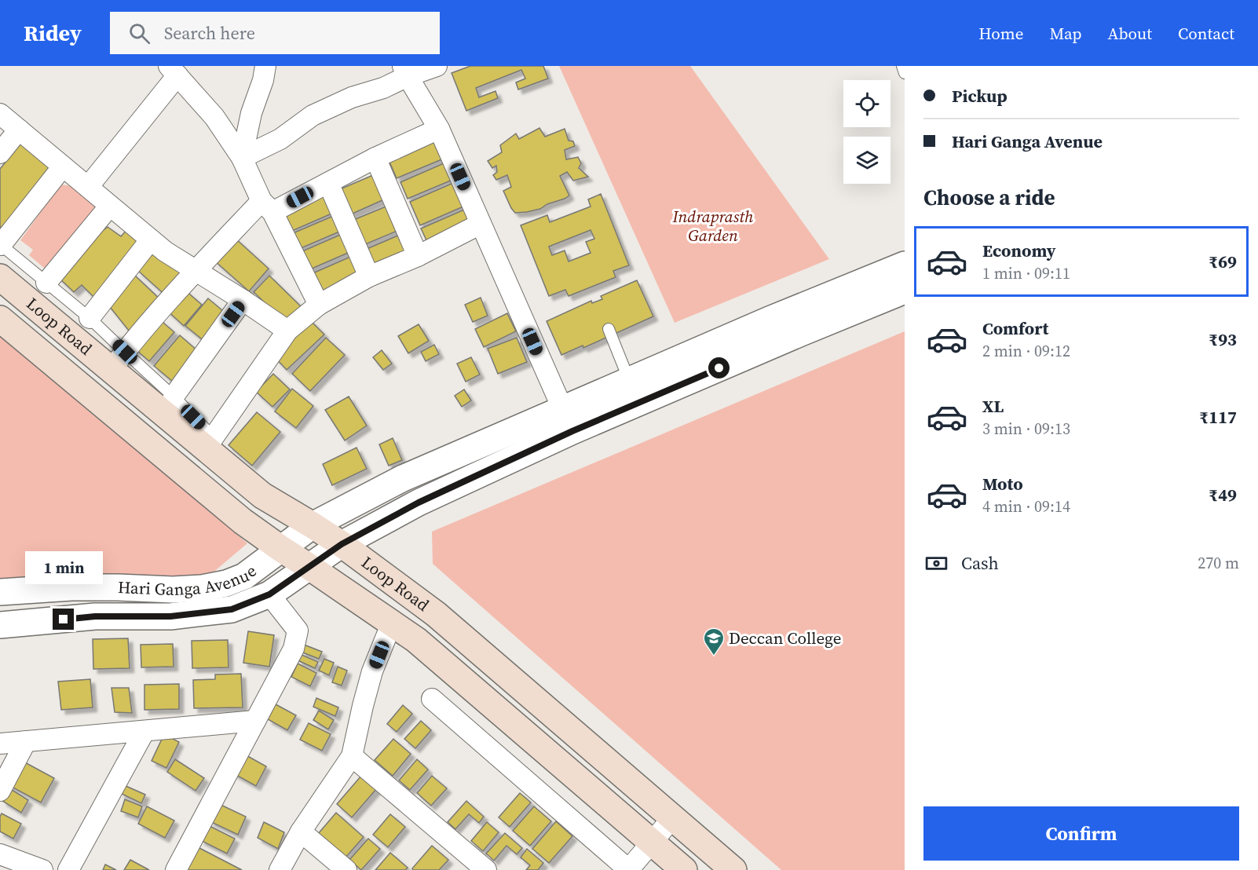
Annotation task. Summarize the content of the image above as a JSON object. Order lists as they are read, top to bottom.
{
  "streets": {
    "main road": ["Loop Road"],
    "street": ["Hari Ganga Avenue"]
  },
  "crossings": [
    ["Loop Road", "Hari Ganga Avenue"]
  ],
  "parks": ["Indraprasth Garden"],
  "places": {
    "school or university": ["Deccan College"]
  },
  "page": {
    "header": "Ridey",
    "search": "Search here",
    "nav": [
      "Home",
      "Map",
      "About",
      "Contact"
    ],
    "banner": ["Pickup", "Hari Ganga Avenue"],
    "heading": "Choose a ride",
    "list": [
      {
        "name": "Economy",
        "note": "1 min · 09:11",
        "value": "₹69"
      },
      {
        "name": "Comfort",
        "note": "2 min · 09:12",
        "value": "₹93"
      },
      {
        "name": "XL",
        "note": "3 min · 09:13",
        "value": "₹117"
      },
      {
        "name": "Moto",
        "note": "4 min · 09:14",
        "value": "₹49"
      }
    ],
    "pay": ["Cash", "270 m"],
    "bubble": "1 min",
    "buttons": "Confirm"
  }
}
